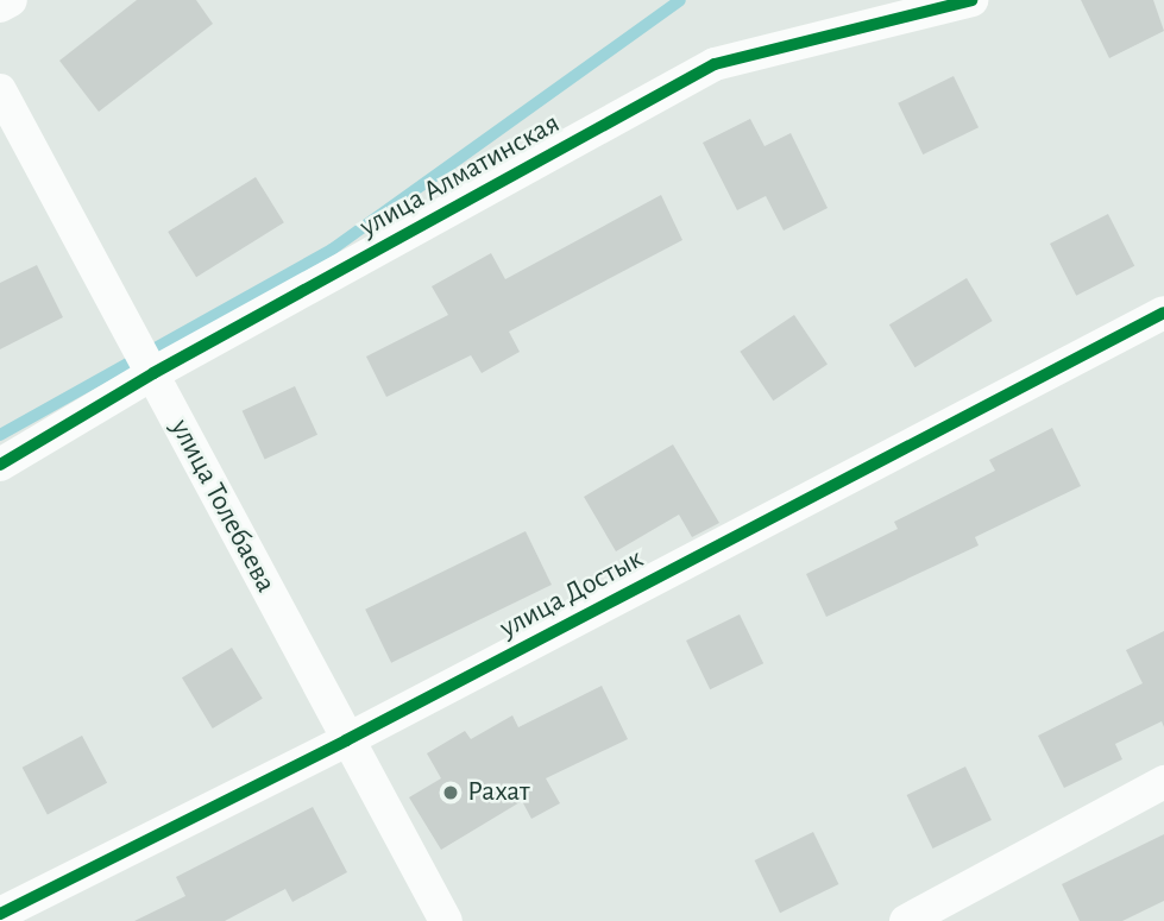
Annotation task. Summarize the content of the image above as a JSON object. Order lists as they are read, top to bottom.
{
  "streets": {
    "street": ["улица Алматинская", "улица Толебаева", "улица Достык"]
  },
  "crossings": [
    ["улица Алматинская", "улица Толебаева"],
    ["улица Толебаева", "улица Достык"]
  ],
  "places": ["Рахат"]
}
